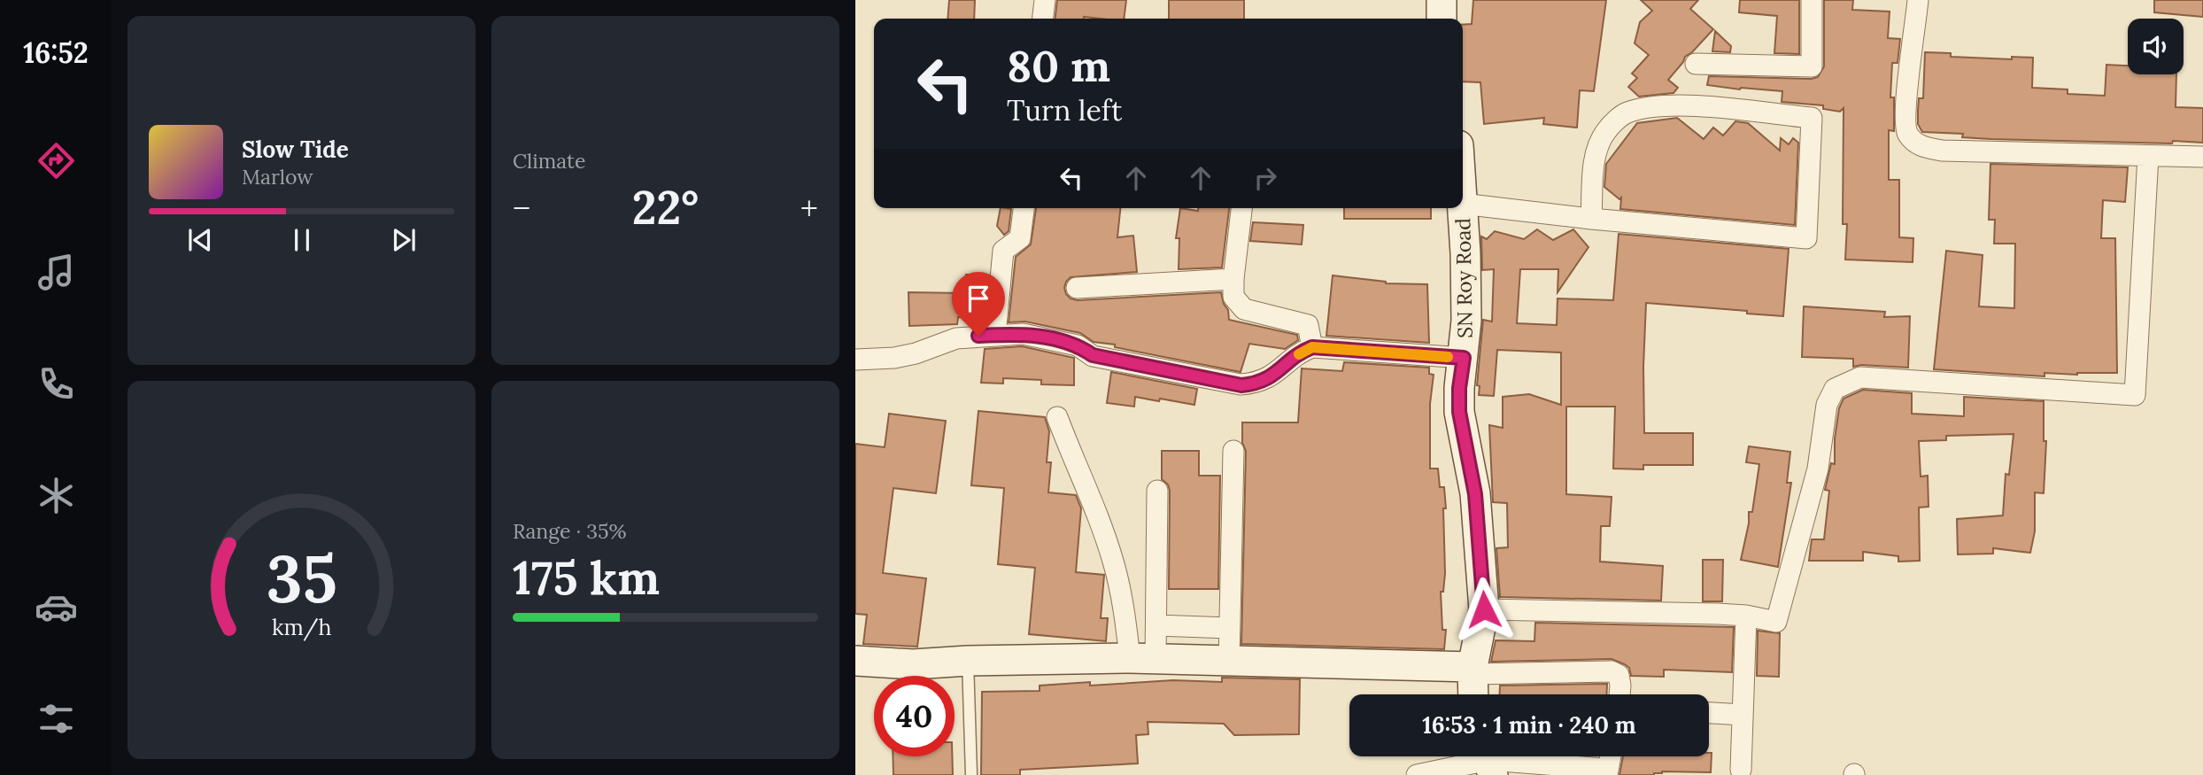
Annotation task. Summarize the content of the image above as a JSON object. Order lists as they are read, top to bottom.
{
  "streets": {
    "street": ["SN Roy Road"]
  },
  "page": {
    "tabs": "16:52",
    "tile": [
      "Climate",
      ["Range · 35%", "175 km"]
    ],
    "turn": ["80 m", "Turn left"],
    "song": ["Slow Tide", "Marlow"],
    "heat": ["−", "22°", "+"],
    "limit": "40",
    "trip": "16:53 · 1 min · 240 m",
    "gauge": ["35", "km/h"]
  }
}
